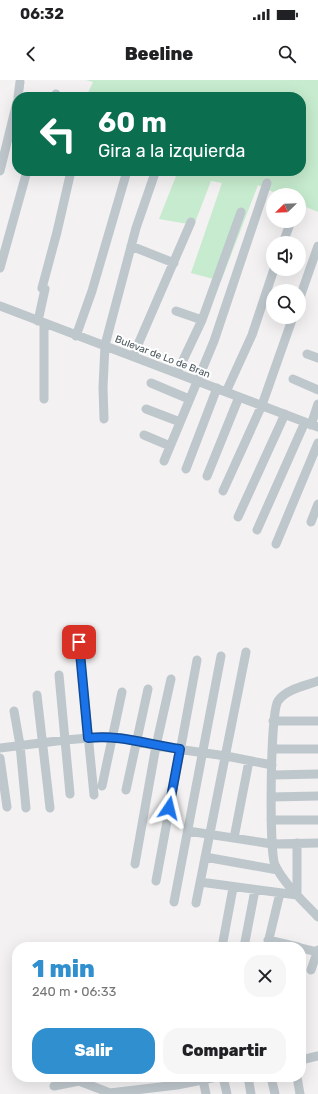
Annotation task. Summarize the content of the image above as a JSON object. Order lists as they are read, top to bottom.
{
  "streets": {
    "street": ["Bulevar de Lo de Bran"]
  },
  "north": "bottom left",
  "page": {
    "status": "06:32",
    "header": "Beeline",
    "turn": ["60 m", "Gira a la izquierda"],
    "heading": ["1 min", "240 m · 06:33"],
    "buttons": ["Salir", "Compartir"]
  }
}
